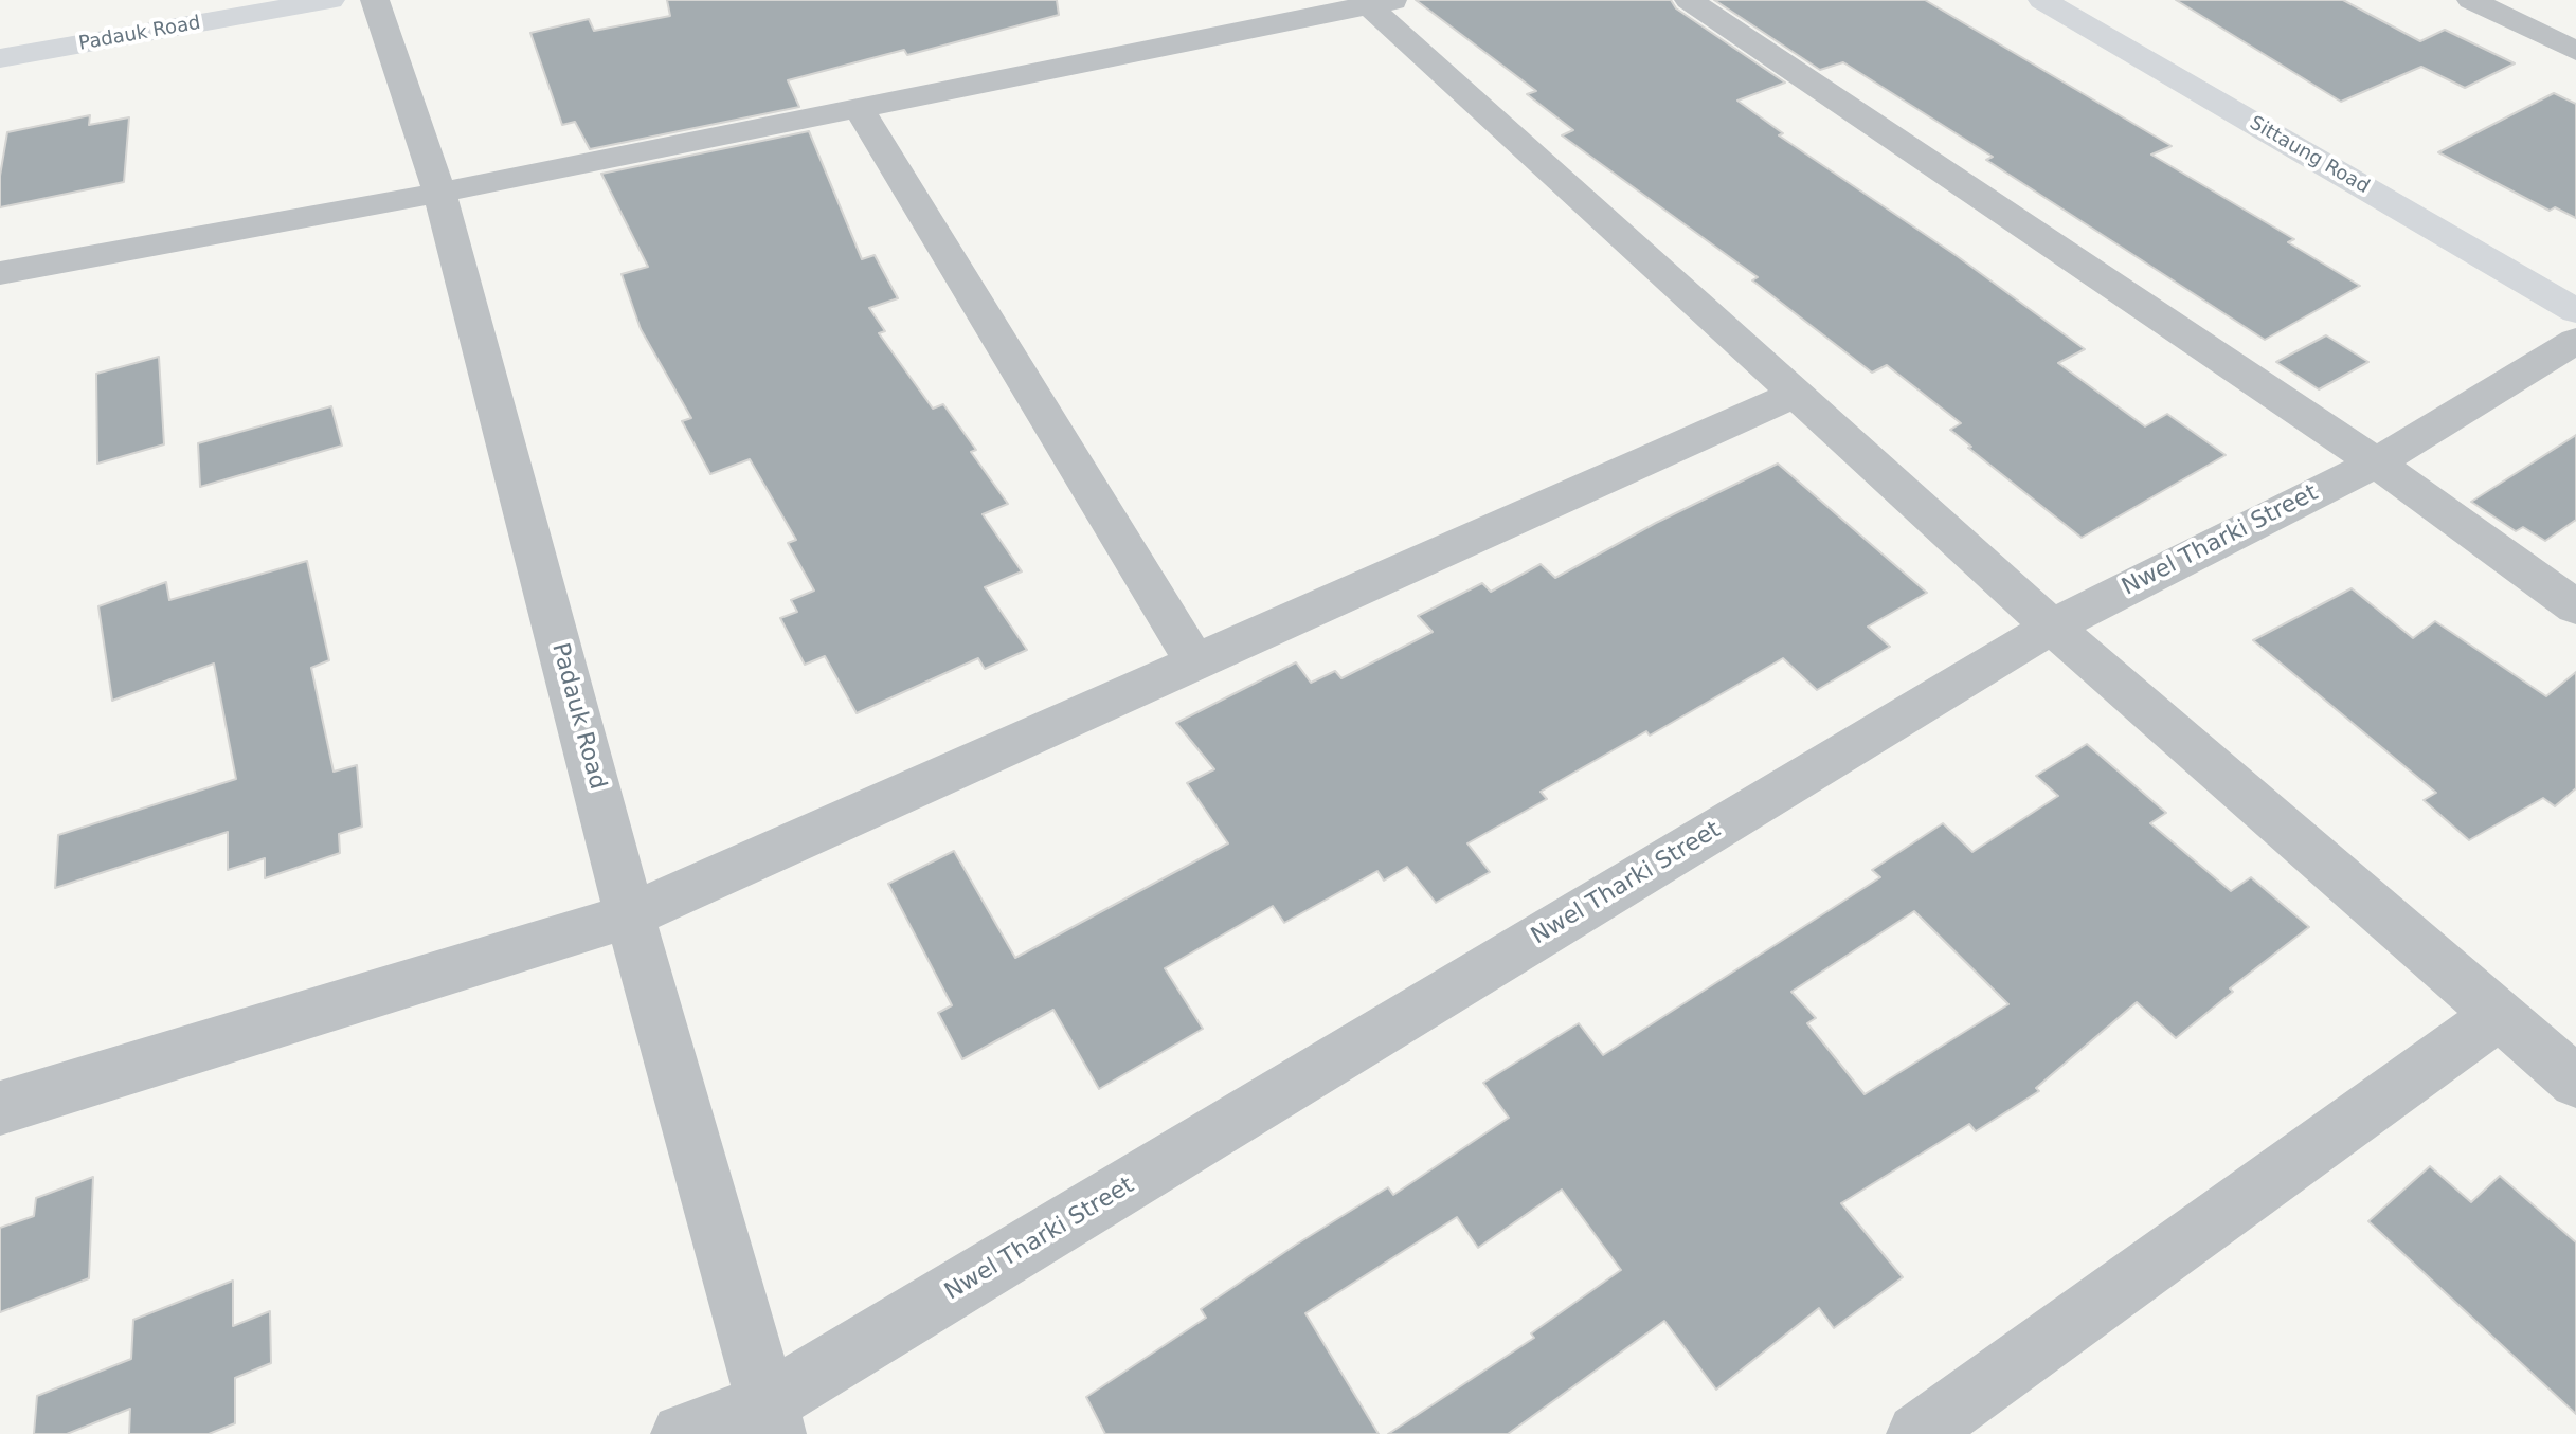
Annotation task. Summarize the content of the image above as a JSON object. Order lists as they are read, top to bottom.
{
  "streets": {
    "street": ["Padauk Road", "Sittaung Road", "Nwel Tharki Street"]
  },
  "crossings": [
    ["Padauk Road", "Nwel Tharki Street"]
  ]
}
